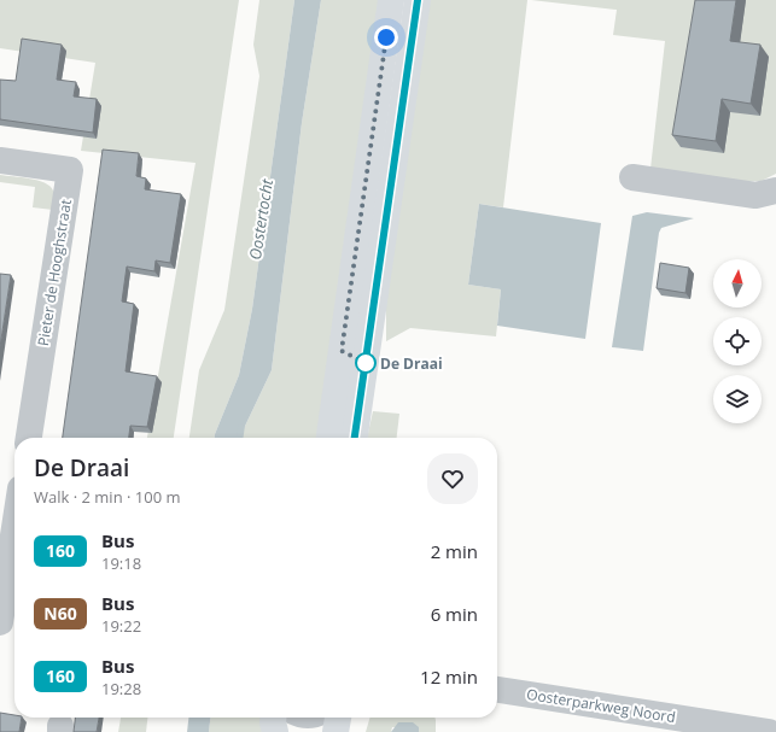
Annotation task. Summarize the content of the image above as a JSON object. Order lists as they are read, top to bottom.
{
  "streets": {
    "street": ["Pieter de Hooghstraat", "Oosterparkweg Noord"]
  },
  "water": ["Oostertocht"],
  "places": ["De Draai"],
  "lines": ["bus line 160"],
  "north": "top",
  "page": {
    "heading": ["De Draai", "Walk · 2 min · 100 m"],
    "list": [
      {
        "mark": "160",
        "name": "Bus",
        "note": "19:18",
        "value": "2 min"
      },
      {
        "mark": "N60",
        "name": "Bus",
        "note": "19:22",
        "value": "6 min"
      },
      {
        "mark": "160",
        "name": "Bus",
        "note": "19:28",
        "value": "12 min"
      }
    ]
  }
}
